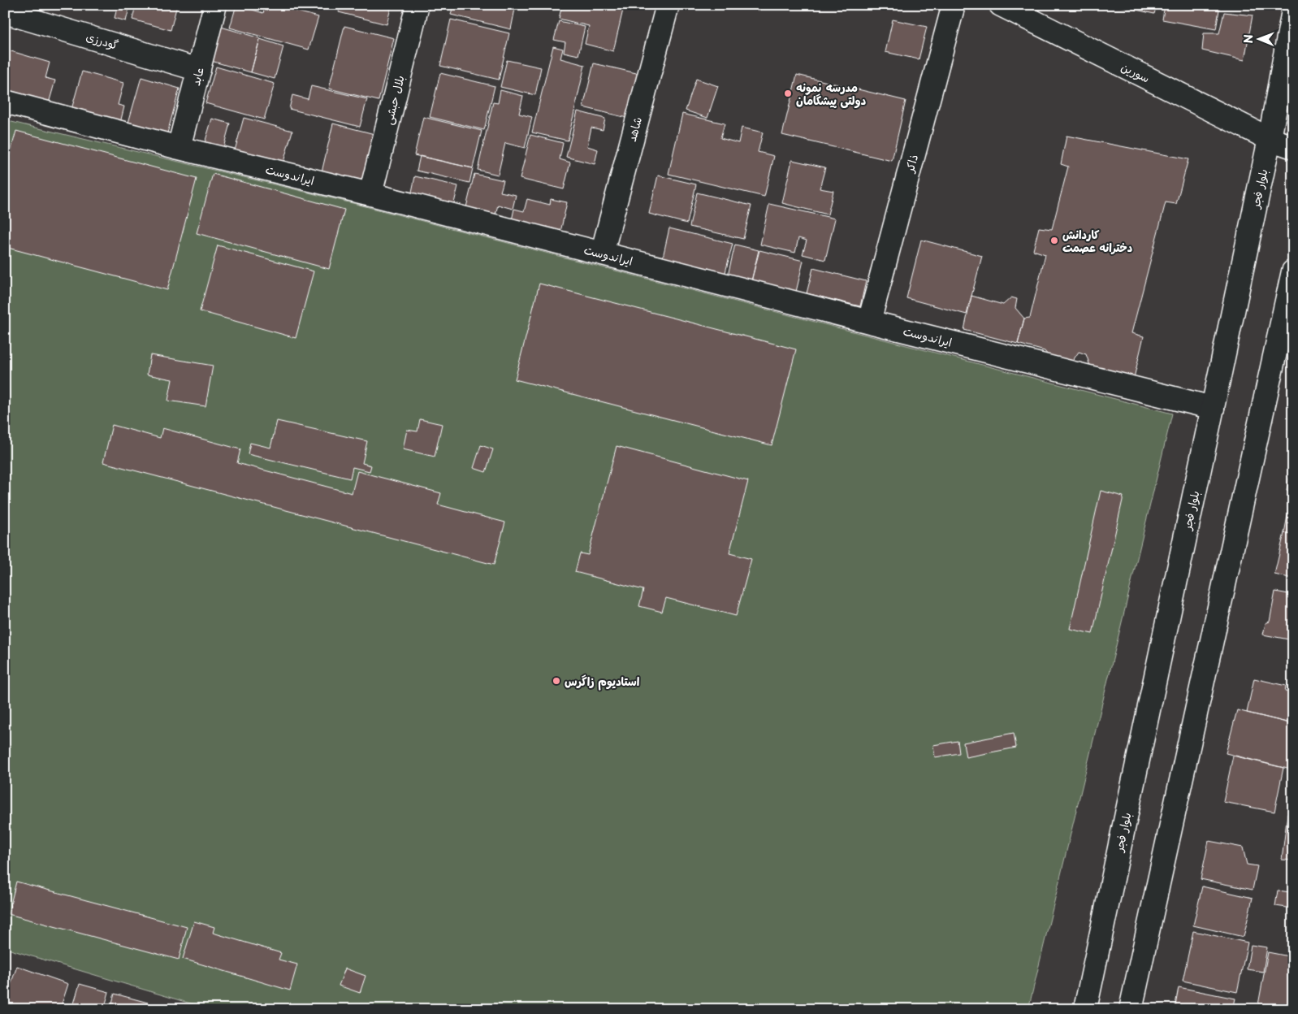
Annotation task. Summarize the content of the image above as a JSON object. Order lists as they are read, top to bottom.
{
  "streets": {
    "street": [
      "گودرزی",
      "سورین",
      "عابد",
      "بلال حبشی",
      "شاهد",
      "ذاکر",
      "ایراندوست",
      "بلوار فجر"
    ]
  },
  "crossings": [
    ["گودرزی", "عابد"],
    ["سورین", "بلوار فجر"],
    ["عابد", "ایراندوست"],
    ["بلال حبشی", "ایراندوست"],
    ["شاهد", "ایراندوست"],
    ["ذاکر", "ایراندوست"],
    ["ایراندوست", "بلوار فجر"]
  ],
  "places": ["مدرسه نمونه دولتی پیشگامان", "کاردانش دخترانه عصمت", "استادیوم زاگرس"],
  "north": "left"
}
